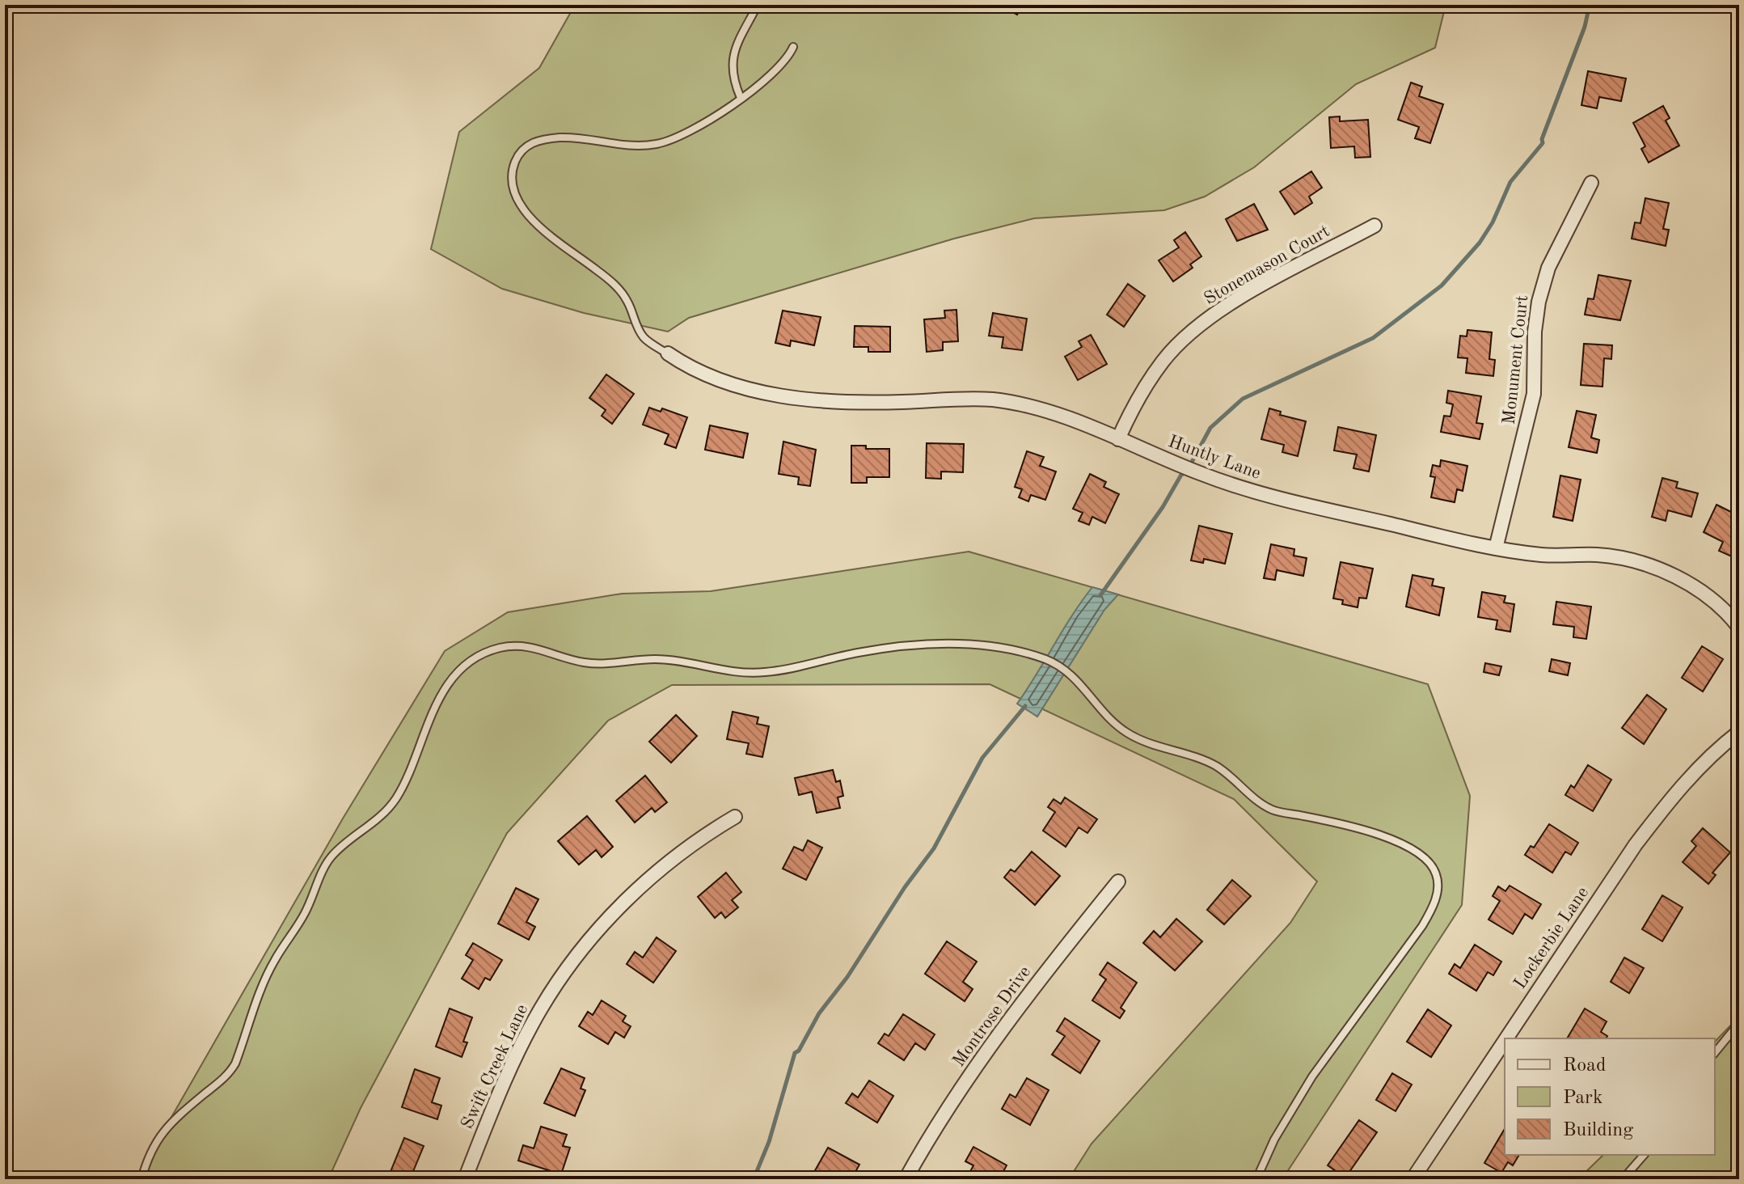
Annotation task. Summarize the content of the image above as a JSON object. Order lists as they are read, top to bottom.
{
  "streets": {
    "street": [
      "Stonemason Court",
      "Monument Court",
      "Huntly Lane",
      "Lockerbie Lane",
      "Montrose Drive",
      "Swift Creek Lane"
    ]
  },
  "crossings": [
    ["Stonemason Court", "Huntly Lane"],
    ["Monument Court", "Huntly Lane"]
  ],
  "legend": ["Road", "Park", "Building"]
}
